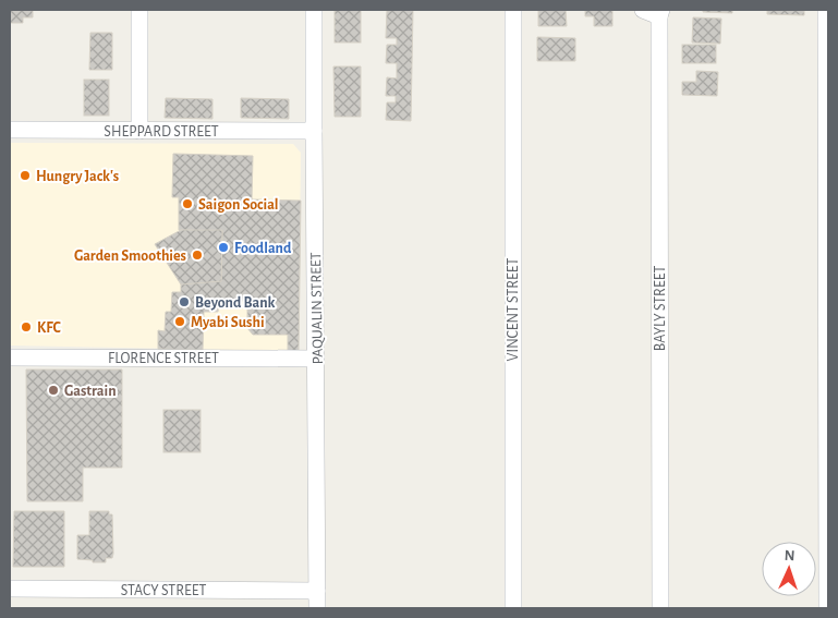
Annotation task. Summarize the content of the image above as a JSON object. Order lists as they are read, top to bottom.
{
  "streets": {
    "street": [
      "SHEPPARD STREET",
      "PAQUALIN STREET",
      "BAYLY STREET",
      "VINCENT STREET",
      "FLORENCE STREET",
      "STACY STREET"
    ]
  },
  "crossings": [
    ["SHEPPARD STREET", "PAQUALIN STREET"],
    ["PAQUALIN STREET", "FLORENCE STREET"],
    ["PAQUALIN STREET", "STACY STREET"]
  ],
  "places": [
    "Hungry Jack's",
    "Saigon Social",
    "Foodland",
    "Garden Smoothies",
    "Beyond Bank",
    "Myabi Sushi",
    "KFC",
    "Gastrain"
  ],
  "north": "top"
}
